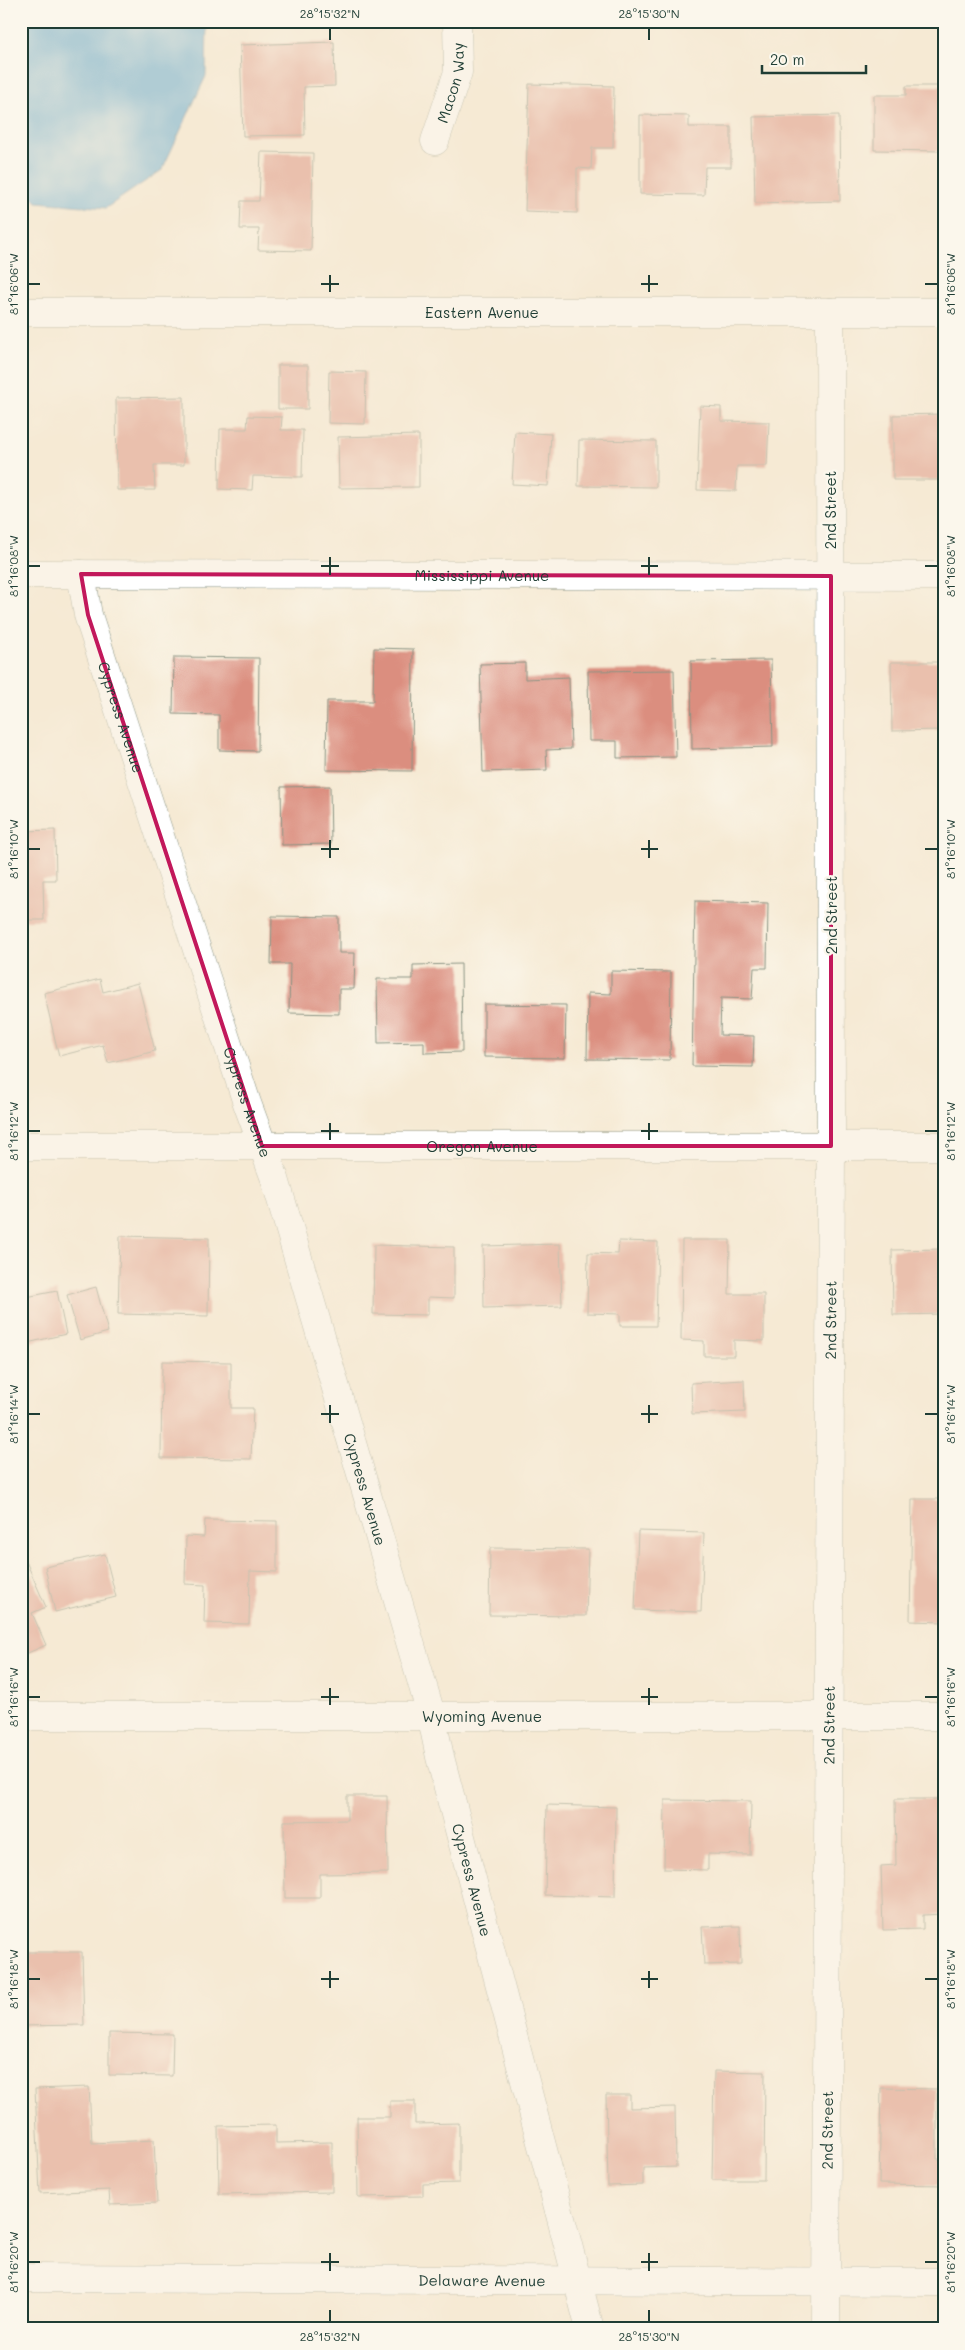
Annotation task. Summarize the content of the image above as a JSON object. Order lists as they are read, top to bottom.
{
  "streets": {
    "street": [
      "Macon Way",
      "Eastern Avenue",
      "2nd Street",
      "Mississippi Avenue",
      "Cypress Avenue",
      "Oregon Avenue",
      "Wyoming Avenue",
      "Delaware Avenue"
    ]
  },
  "crossings": [
    ["Eastern Avenue", "2nd Street"],
    ["2nd Street", "Mississippi Avenue"],
    ["2nd Street", "Oregon Avenue"],
    ["2nd Street", "Wyoming Avenue"],
    ["2nd Street", "Delaware Avenue"],
    ["Mississippi Avenue", "Cypress Avenue"],
    ["Cypress Avenue", "Oregon Avenue"],
    ["Cypress Avenue", "Wyoming Avenue"],
    ["Cypress Avenue", "Delaware Avenue"]
  ],
  "scale_bar": "20 m",
  "coordinates": [
    "28°15'32\"N",
    "28°15'30\"N",
    "81°16'06\"W",
    "81°16'08\"W",
    "81°16'10\"W",
    "81°16'12\"W",
    "81°16'14\"W",
    "81°16'16\"W",
    "81°16'18\"W",
    "81°16'20\"W"
  ]
}
